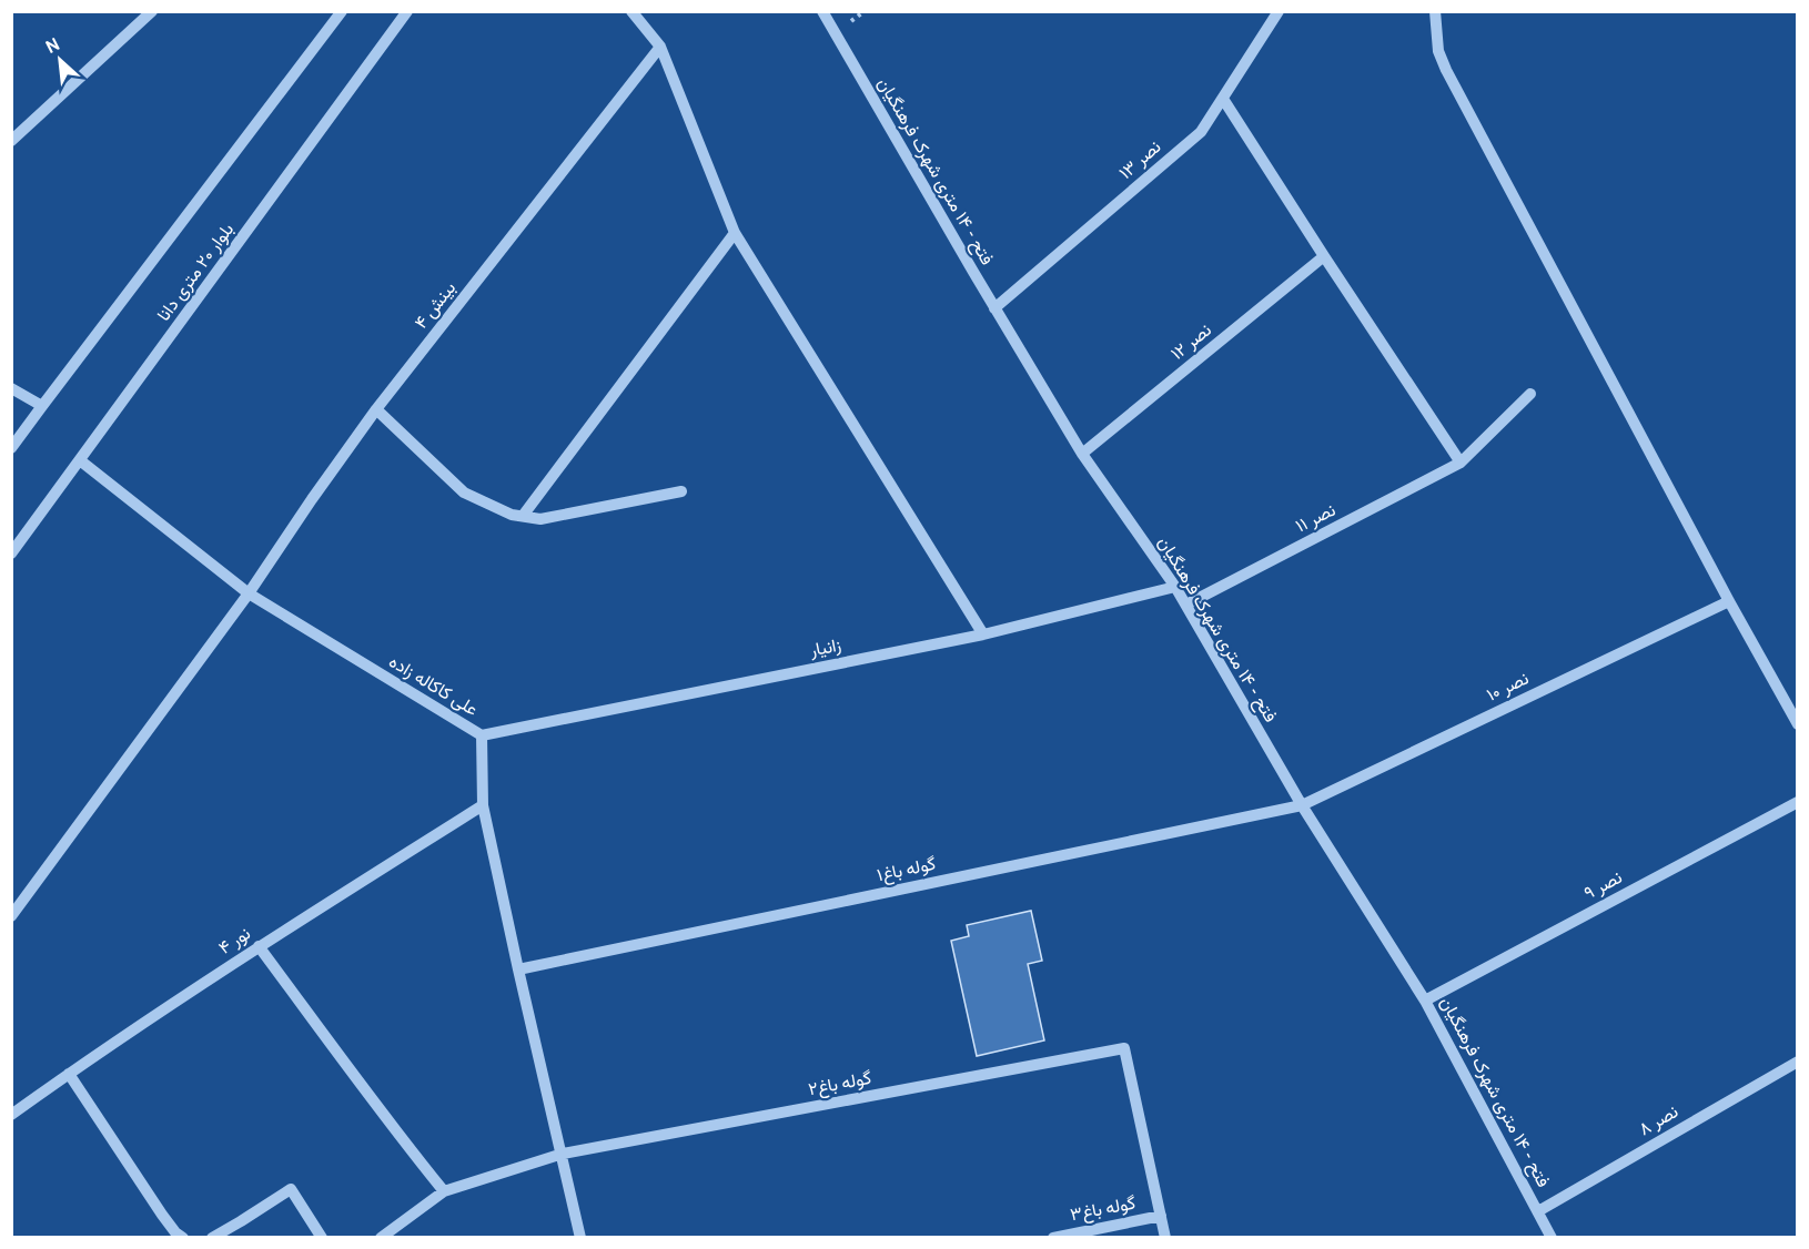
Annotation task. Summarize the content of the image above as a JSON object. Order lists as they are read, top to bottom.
{
  "streets": {
    "street": [
      "نصر ۱۳",
      "فتح - ۱۴ متری شهرک فرهنگیان",
      "بلوار ۲۰ متری دانا",
      "بینش ۴",
      "نصر ۱۲",
      "نصر ۱۱",
      "زانیار",
      "علی کاکاله زاده",
      "نصر ۱۰",
      "گوله باغ۱",
      "نصر ۹",
      "نور ۴",
      "گوله باغ۲",
      "نصر ۸",
      "گوله باغ۳"
    ]
  },
  "crossings": [
    ["نصر ۱۳", "فتح - ۱۴ متری شهرک فرهنگیان"],
    ["فتح - ۱۴ متری شهرک فرهنگیان", "نصر ۱۲"],
    ["فتح - ۱۴ متری شهرک فرهنگیان", "نصر ۱۱"],
    ["فتح - ۱۴ متری شهرک فرهنگیان", "زانیار"],
    ["فتح - ۱۴ متری شهرک فرهنگیان", "نصر ۱۰"],
    ["فتح - ۱۴ متری شهرک فرهنگیان", "گوله باغ۱"],
    ["فتح - ۱۴ متری شهرک فرهنگیان", "نصر ۹"],
    ["فتح - ۱۴ متری شهرک فرهنگیان", "نصر ۸"],
    ["بلوار ۲۰ متری دانا", "علی کاکاله زاده"],
    ["بینش ۴", "علی کاکاله زاده"],
    ["زانیار", "علی کاکاله زاده"],
    ["علی کاکاله زاده", "گوله باغ۱"],
    ["علی کاکاله زاده", "نور ۴"],
    ["علی کاکاله زاده", "گوله باغ۲"],
    ["نصر ۱۰", "گوله باغ۱"],
    ["گوله باغ۲", "گوله باغ۳"]
  ],
  "north": "top left"
}
